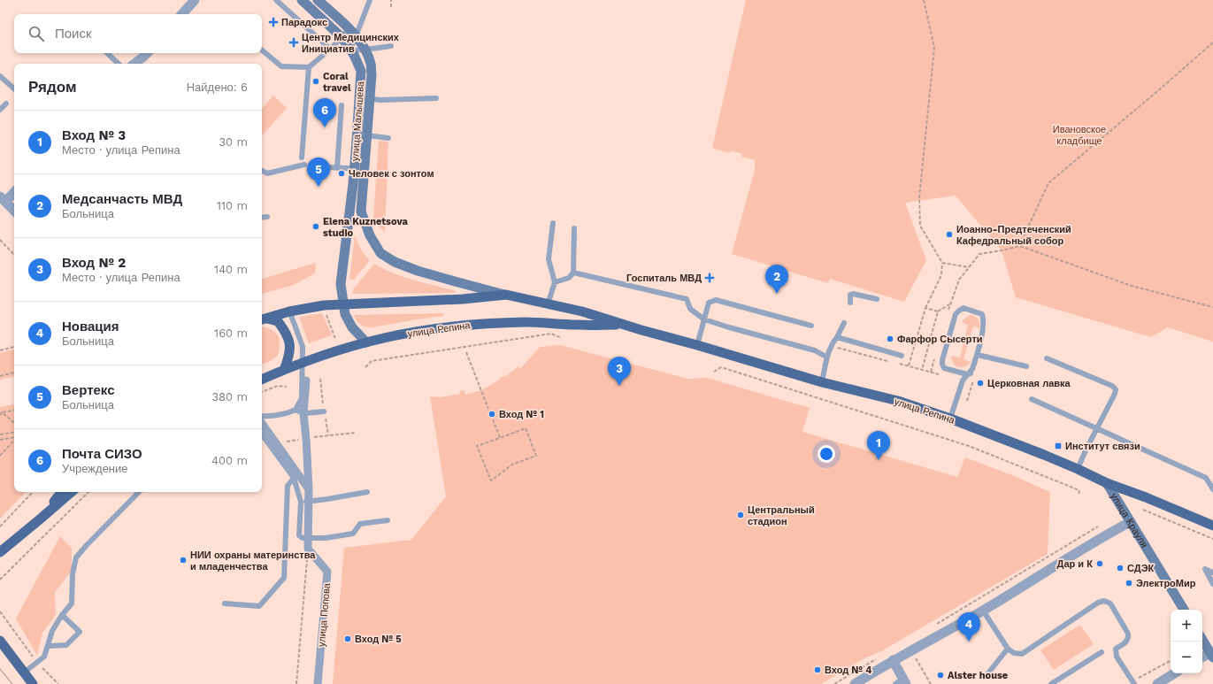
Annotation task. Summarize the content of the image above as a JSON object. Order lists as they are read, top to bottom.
{
  "streets": {
    "main road": ["улица Малышева", "улица Репина", "улица Крауля"],
    "street": ["улица Попова"]
  },
  "crossings": [
    ["улица Малышева", "улица Репина"],
    ["улица Репина", "улица Крауля"]
  ],
  "parks": ["Ивановское кладбище"],
  "places": {
    "health": ["Парадокс", "Центр Медицинских Инициатив", "Госпиталь МВД"],
    "other": [
      "Coral travel",
      "Человек с зонтом",
      "Elena Kuznetsova studio",
      "Иоанно-Предтеченский Кафедральный собор",
      "Фарфор Сысерти",
      "Церковная лавка",
      "Вход № 1",
      "Центральный стадион",
      "НИИ охраны материнства и младенчества",
      "Дар и К",
      "СДЭК",
      "ЭлектроМир",
      "Вход № 5",
      "Вход № 4",
      "Alster house"
    ],
    "transit": ["Институт связи"]
  },
  "page": {
    "search": "Поиск",
    "heading": ["Рядом", "Найдено: 6"],
    "pins": [
      "6",
      "5",
      "2",
      "3",
      "1",
      "4"
    ],
    "list": [
      {
        "mark": "1",
        "name": "Вход № 3",
        "note": "Место · улица Репина",
        "value": "30 m"
      },
      {
        "mark": "2",
        "name": "Медсанчасть МВД",
        "note": "Больница",
        "value": "110 m"
      },
      {
        "mark": "3",
        "name": "Вход № 2",
        "note": "Место · улица Репина",
        "value": "140 m"
      },
      {
        "mark": "4",
        "name": "Новация",
        "note": "Больница",
        "value": "160 m"
      },
      {
        "mark": "5",
        "name": "Вертекс",
        "note": "Больница",
        "value": "380 m"
      },
      {
        "mark": "6",
        "name": "Почта СИЗО",
        "note": "Учреждение",
        "value": "400 m"
      }
    ],
    "map_buttons": ["+", "−"]
  }
}
